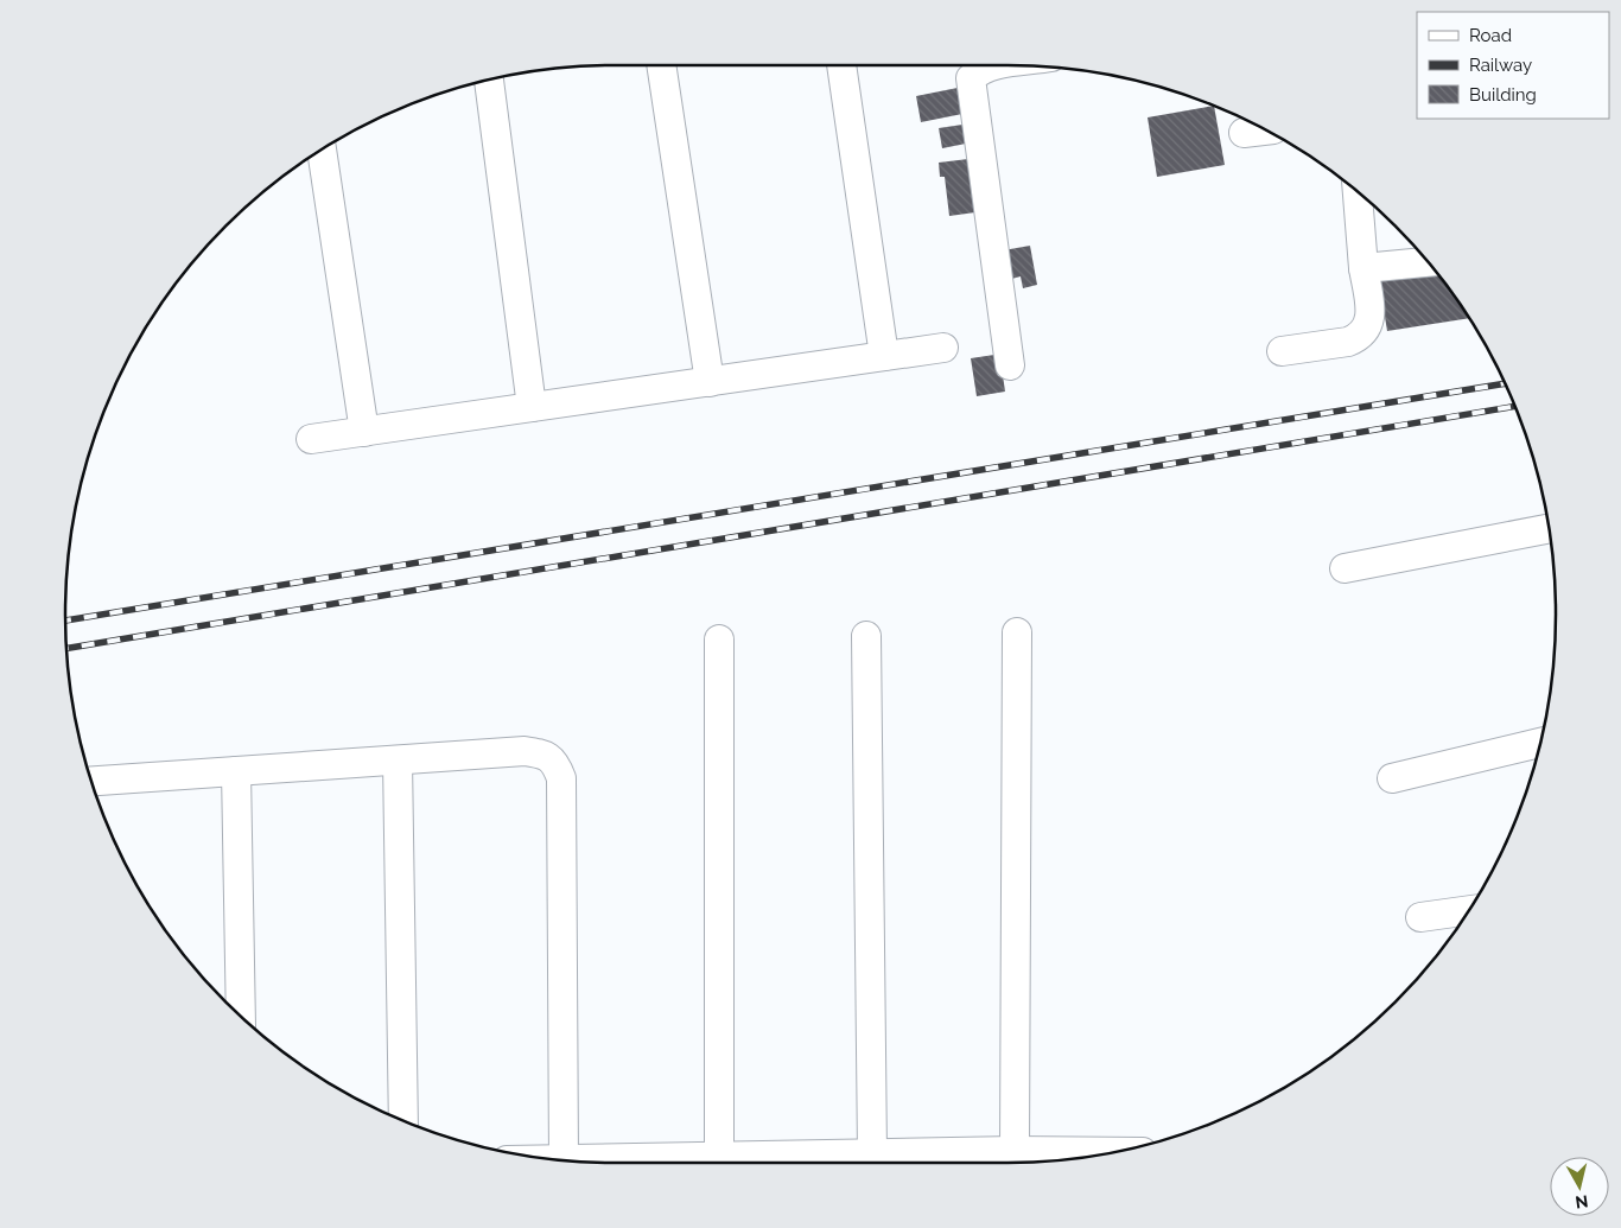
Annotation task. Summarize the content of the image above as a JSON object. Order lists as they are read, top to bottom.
{
  "legend": ["Road", "Railway", "Building"],
  "north": "bottom"
}
